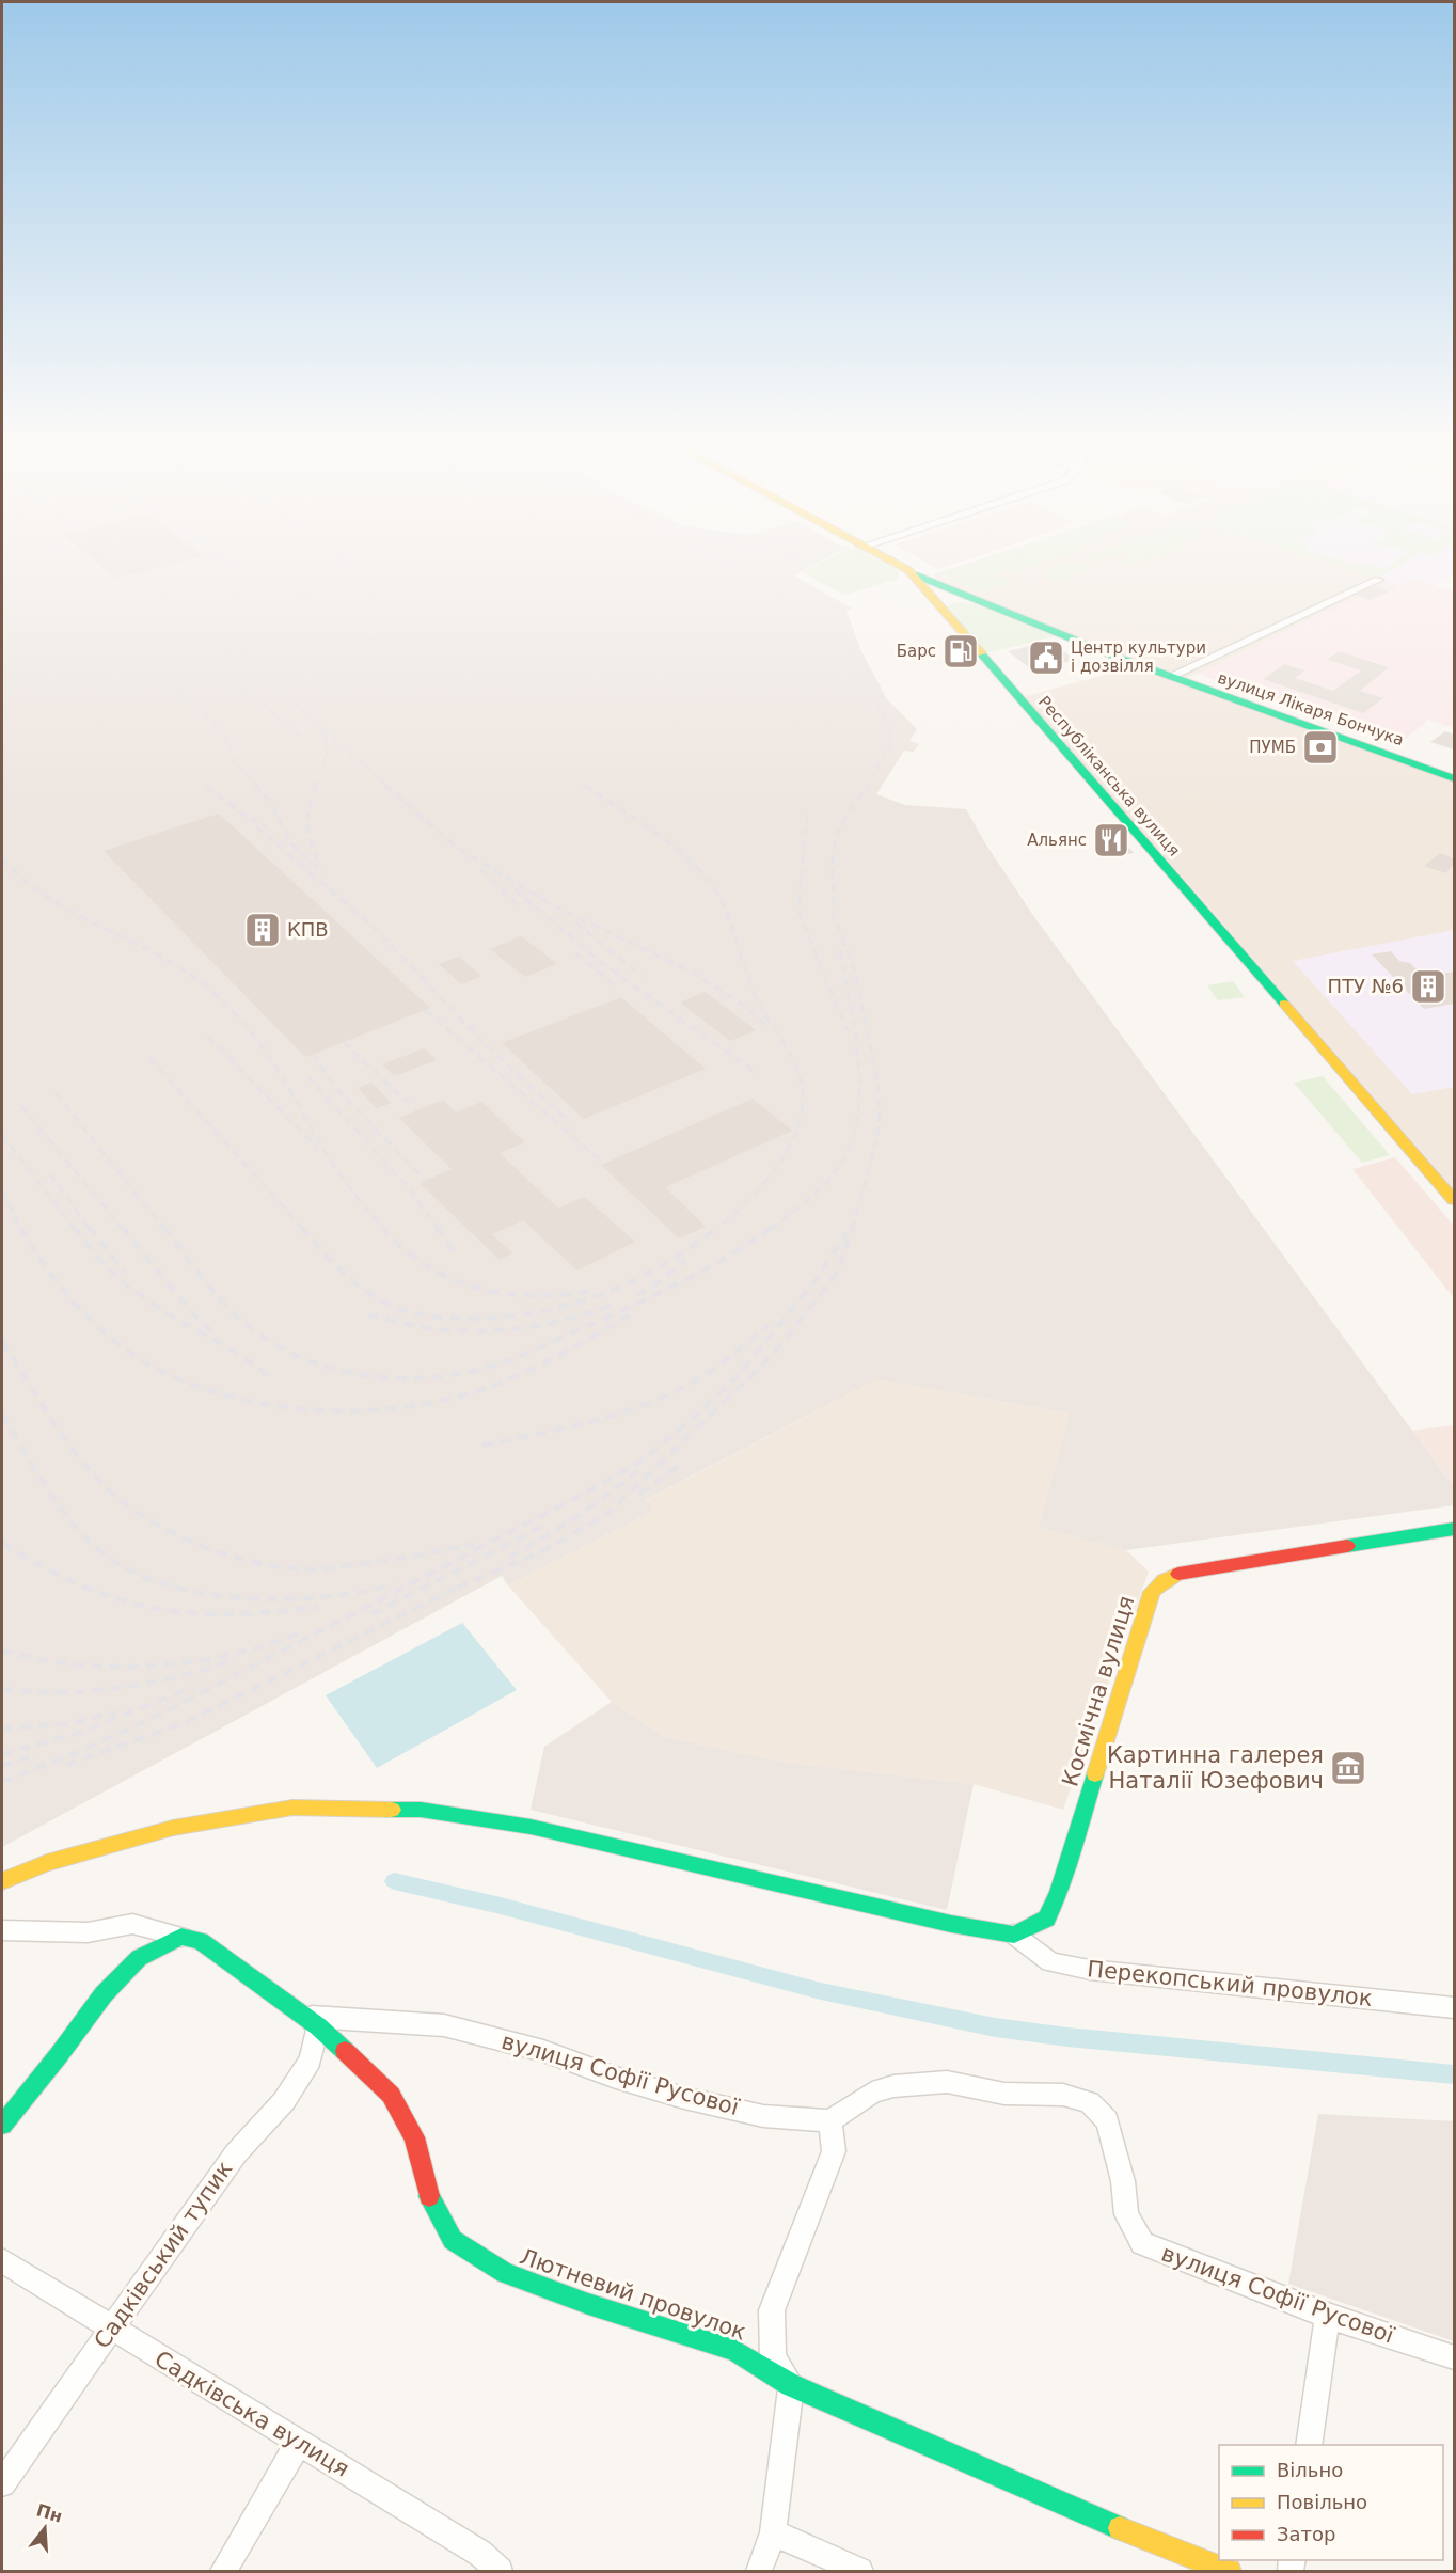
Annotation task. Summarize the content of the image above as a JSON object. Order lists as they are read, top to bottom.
{
  "streets": {
    "street": [
      "вулиця Лікаря Бончука",
      "Республіканська вулиця",
      "Космічна вулиця",
      "Перекопський провулок",
      "вулиця Софії Русової",
      "Садківський тупик",
      "Лютневий провулок",
      "Садківська вулиця"
    ]
  },
  "crossings": [
    ["вулиця Лікаря Бончука", "Республіканська вулиця"],
    ["Космічна вулиця", "Перекопський провулок"],
    ["вулиця Софії Русової", "Садківський тупик"],
    ["вулиця Софії Русової", "Лютневий провулок"],
    ["Садківський тупик", "Лютневий провулок"],
    ["Садківський тупик", "Садківська вулиця"]
  ],
  "places": {
    "fuel station": ["Барс"],
    "public building": ["Центр культури і дозвілля"],
    "bank": ["ПУМБ"],
    "restaurant": ["Альянс"],
    "building": ["КПВ", "ПТУ №6"],
    "museum": ["Картинна галерея Наталії Юзефович"]
  },
  "legend": ["Вільно", "Повільно", "Затор"],
  "north": "top"
}
